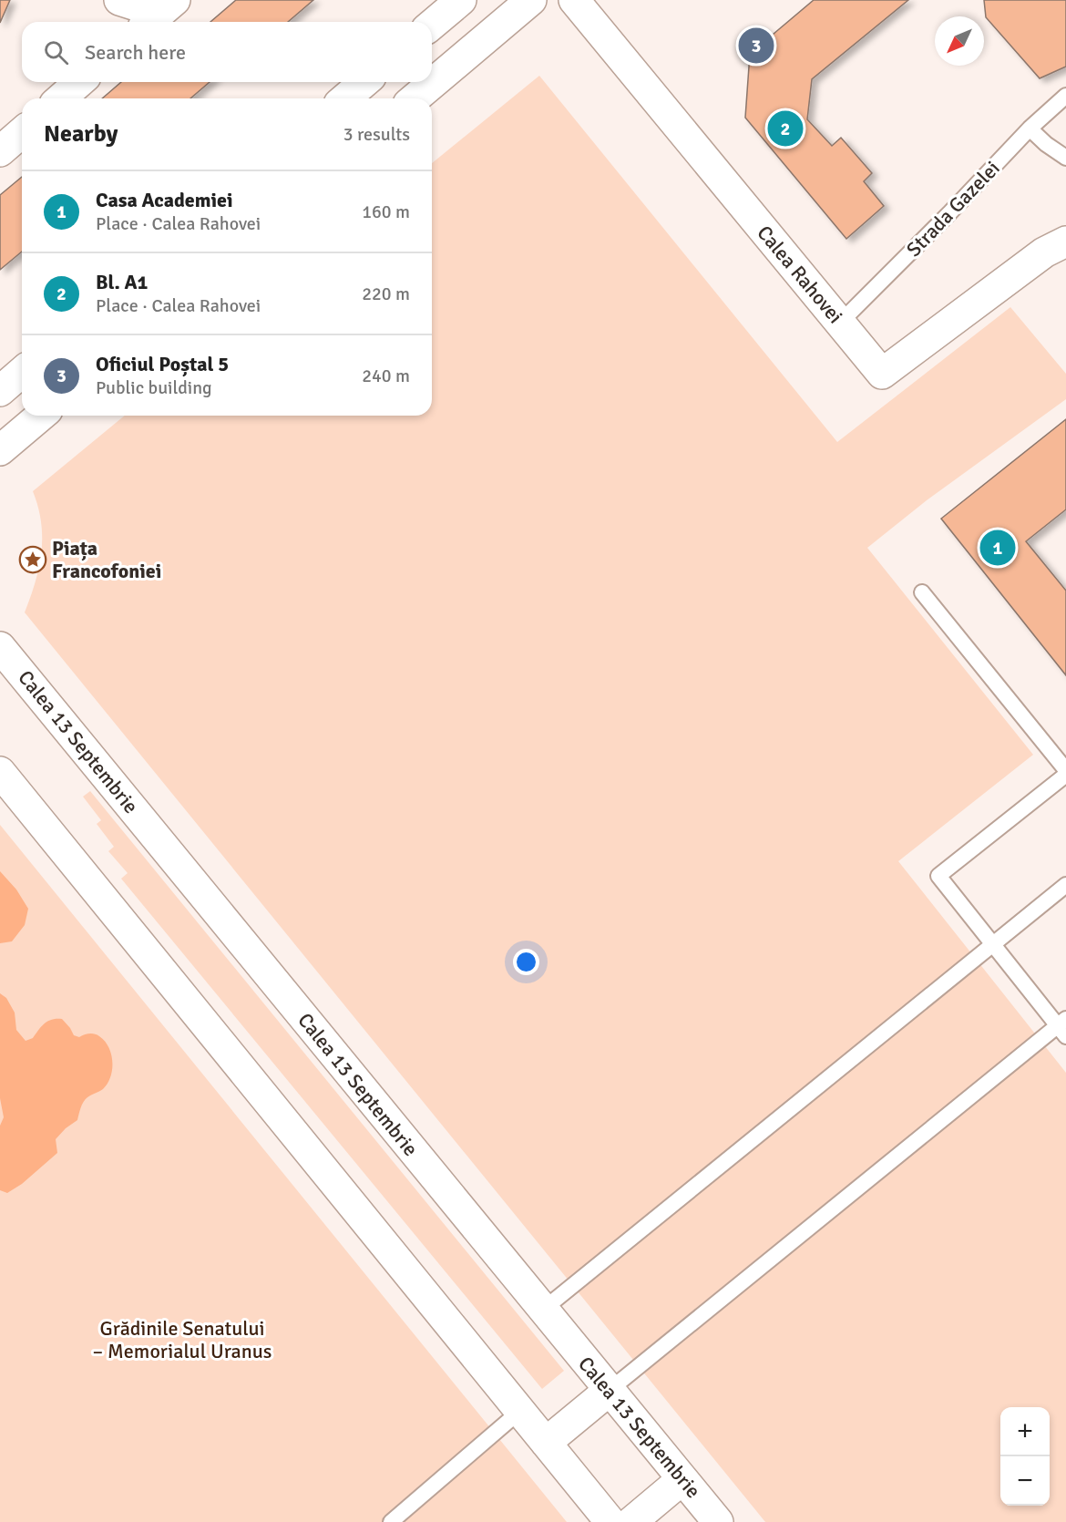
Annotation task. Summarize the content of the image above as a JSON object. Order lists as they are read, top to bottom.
{
  "streets": {
    "main road": ["Calea Rahovei", "Calea 13 Septembrie"],
    "lane": ["Strada Gazelei"]
  },
  "crossings": [
    ["Strada Gazelei", "Calea Rahovei"]
  ],
  "parks": ["Grădinile Senatului – Memorialul Uranus"],
  "places": {
    "place": ["Piața Francofoniei"]
  },
  "north": "bottom left",
  "page": {
    "search": "Search here",
    "pins": ["3", "2", "1"],
    "heading": ["Nearby", "3 results"],
    "list": [
      {
        "mark": "1",
        "name": "Casa Academiei",
        "note": "Place · Calea Rahovei",
        "value": "160 m"
      },
      {
        "mark": "2",
        "name": "Bl. A1",
        "note": "Place · Calea Rahovei",
        "value": "220 m"
      },
      {
        "mark": "3",
        "name": "Oficiul Poștal 5",
        "note": "Public building",
        "value": "240 m"
      }
    ],
    "map_buttons": ["+", "−"]
  }
}
